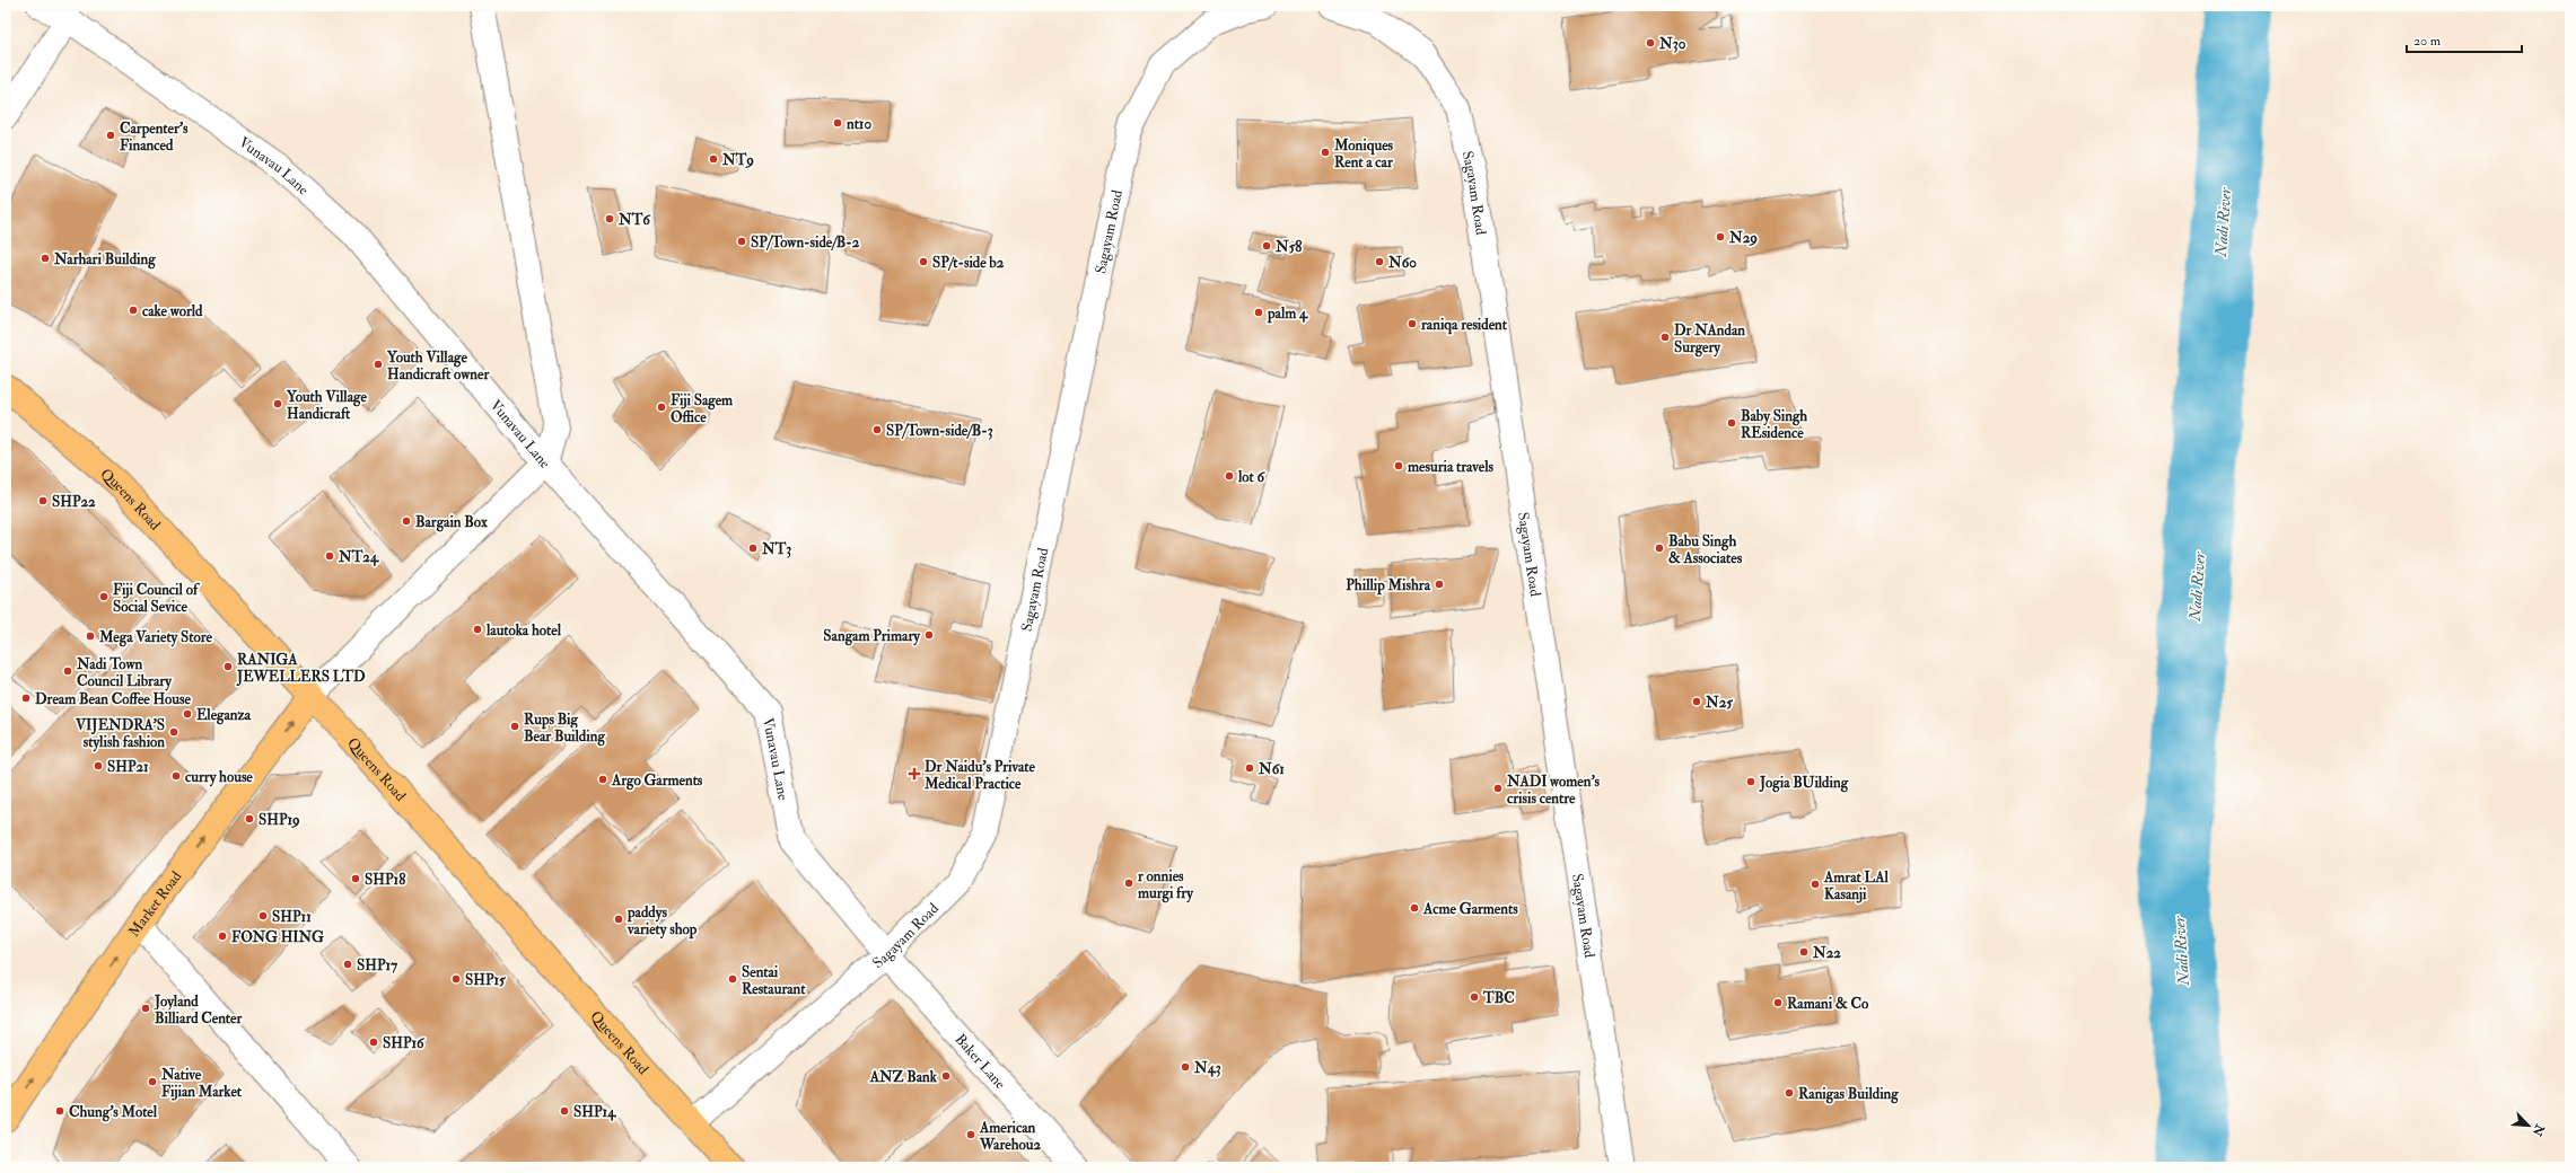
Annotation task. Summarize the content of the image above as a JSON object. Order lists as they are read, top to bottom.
{
  "streets": {
    "main road": ["Queens Road", "Market Road"],
    "street": ["Vunavau Lane", "Sagayam Road", "Baker Lane"]
  },
  "crossings": [
    ["Vunavau Lane", "Sagayam Road"],
    ["Vunavau Lane", "Baker Lane"],
    ["Sagayam Road", "Queens Road"],
    ["Sagayam Road", "Baker Lane"],
    ["Queens Road", "Market Road"]
  ],
  "one_way": ["Market Road"],
  "water": ["Nadi River"],
  "places": {
    "other": [
      "N30",
      "nt10",
      "Carpenter's Financed",
      "Moniques Rent a car",
      "NT9",
      "NT6",
      "N29",
      "SP/Town-side/B-2",
      "N58",
      "Narhari Building",
      "SP/t-side b2",
      "N60",
      "cake world",
      "palm 4",
      "raniqa resident",
      "Dr NAndan Surgery",
      "Youth Village Handicraft owner",
      "Youth Village Handicraft",
      "Fiji Sagem Office",
      "Baby Singh REsidence",
      "SP/Town-side/B-3",
      "mesuria travels",
      "lot 6",
      "SHP22",
      "Bargain Box",
      "NT3",
      "Babu Singh & Associates",
      "NT24",
      "Phillip Mishra",
      "Fiji Council of Social Sevice",
      "lautoka hotel",
      "Sangam Primary",
      "Mega Variety Store",
      "RANIGA JEWELLERS LTD",
      "Nadi Town Council Library",
      "Dream Bean Coffee House",
      "N25",
      "Eleganza",
      "Rups Big Bear Building",
      "VIJENDRA'S stylish fashion",
      "SHP21",
      "N61",
      "curry house",
      "Argo Garments",
      "Jogia BUilding",
      "NADI women's crisis centre",
      "SHP19",
      "SHP18",
      "r onnies murgi fry",
      "Amrat LAl Kasanji",
      "Acme Garments",
      "SHP11",
      "paddys variety shop",
      "FONG HING",
      "N22",
      "SHP17",
      "SHP15",
      "Sentai Restaurant",
      "TBC",
      "Ramani & Co",
      "Joyland Billiard Center",
      "SHP16",
      "N43",
      "ANZ Bank",
      "Native Fijian Market",
      "Ranigas Building",
      "Chung's Motel",
      "SHP14",
      "American Warehou2"
    ],
    "health": ["Dr Naidu’s Private Medical Practice"]
  },
  "scale_bar": "20 m",
  "north": "bottom right"
}
